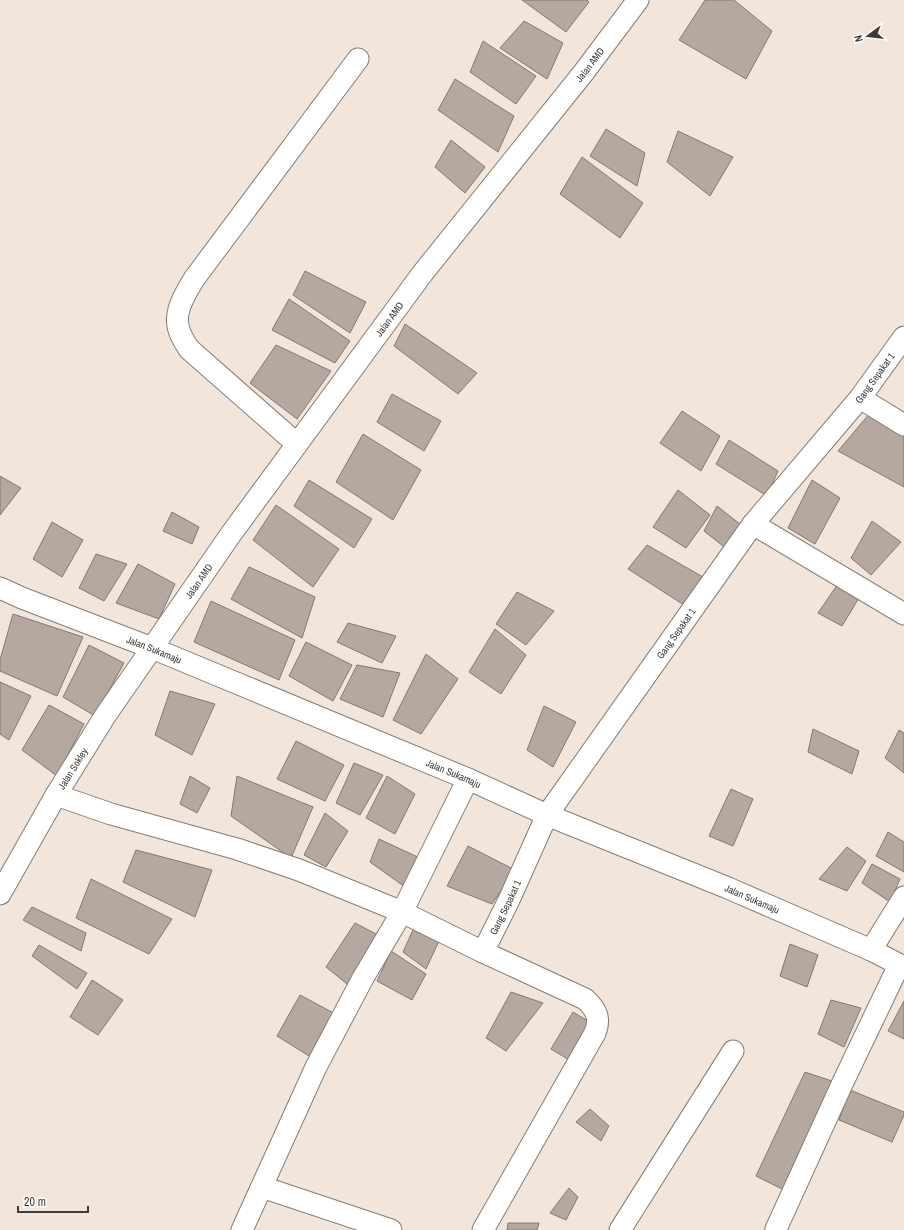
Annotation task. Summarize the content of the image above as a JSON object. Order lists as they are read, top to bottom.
{
  "streets": {
    "street": [
      "Jalan AMD",
      "Gang Sepakat 1",
      "Jalan Sukamaju",
      "Jalan Sokley"
    ]
  },
  "crossings": [
    ["Jalan AMD", "Jalan Sukamaju"],
    ["Jalan AMD", "Jalan Sokley"],
    ["Gang Sepakat 1", "Jalan Sukamaju"],
    ["Jalan Sukamaju", "Jalan Sokley"]
  ],
  "scale_bar": "20 m",
  "north": "left"
}
